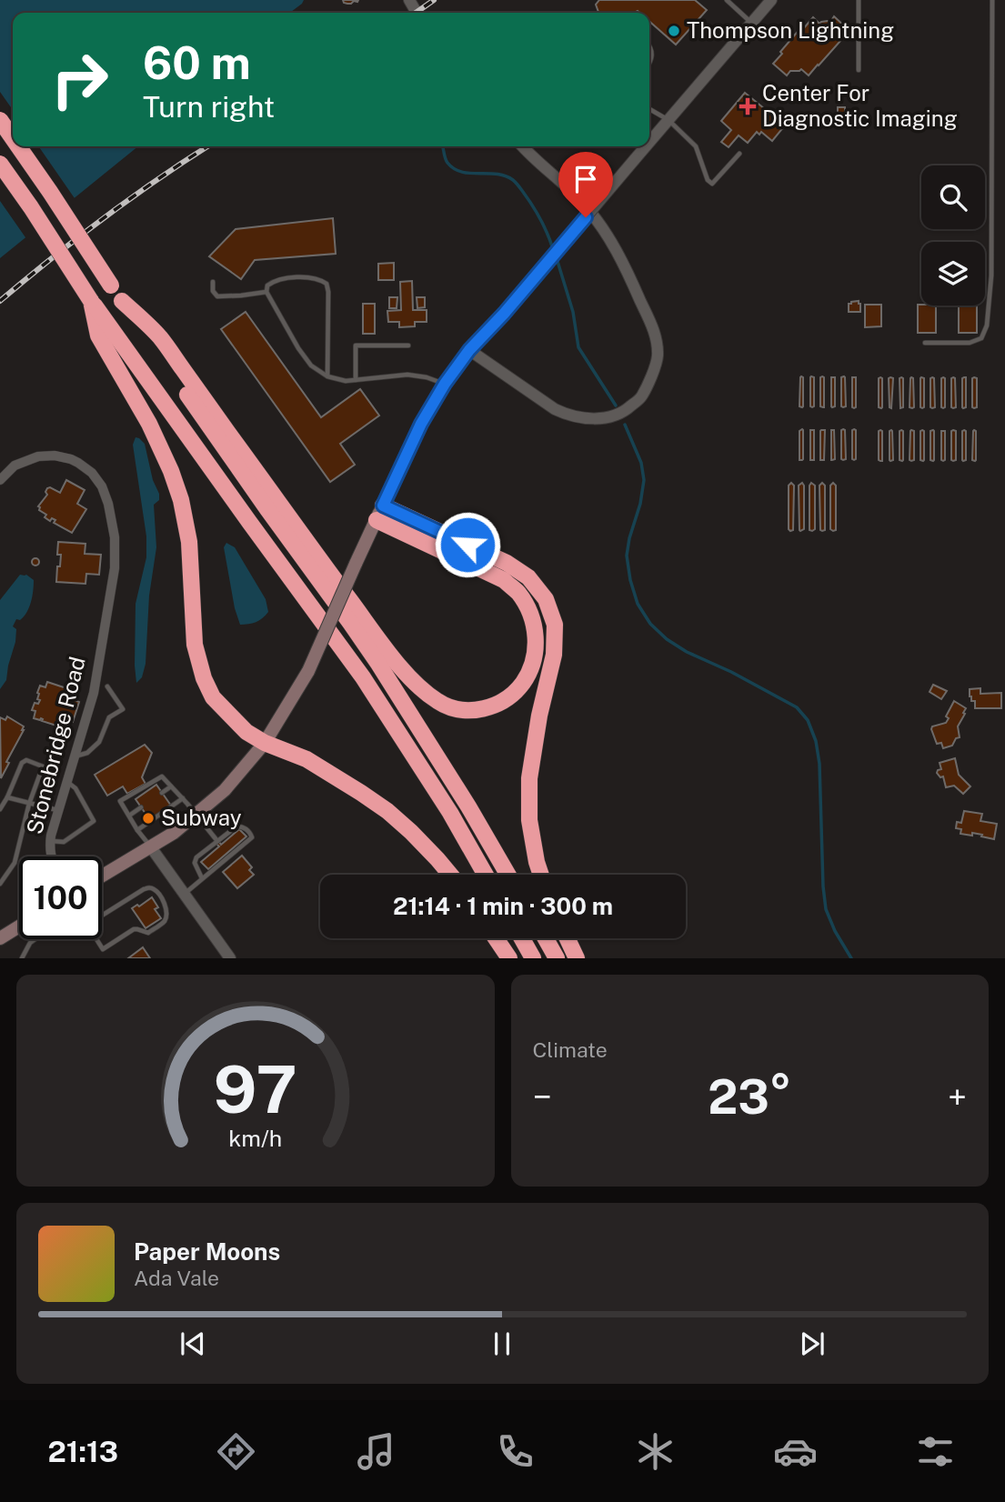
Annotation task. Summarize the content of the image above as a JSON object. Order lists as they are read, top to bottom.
{
  "streets": {
    "street": ["Stonebridge Road"]
  },
  "places": {
    "other": ["Thompson Lightning", "Subway"],
    "health": ["Center For Diagnostic Imaging"]
  },
  "page": {
    "turn": ["60 m", "Turn right"],
    "limit": "100",
    "trip": "21:14 · 1 min · 300 m",
    "tile": "Climate",
    "heat": ["−", "23°", "+"],
    "song": ["Paper Moons", "Ada Vale"],
    "tabs": "21:13",
    "gauge": ["97", "km/h"]
  }
}
